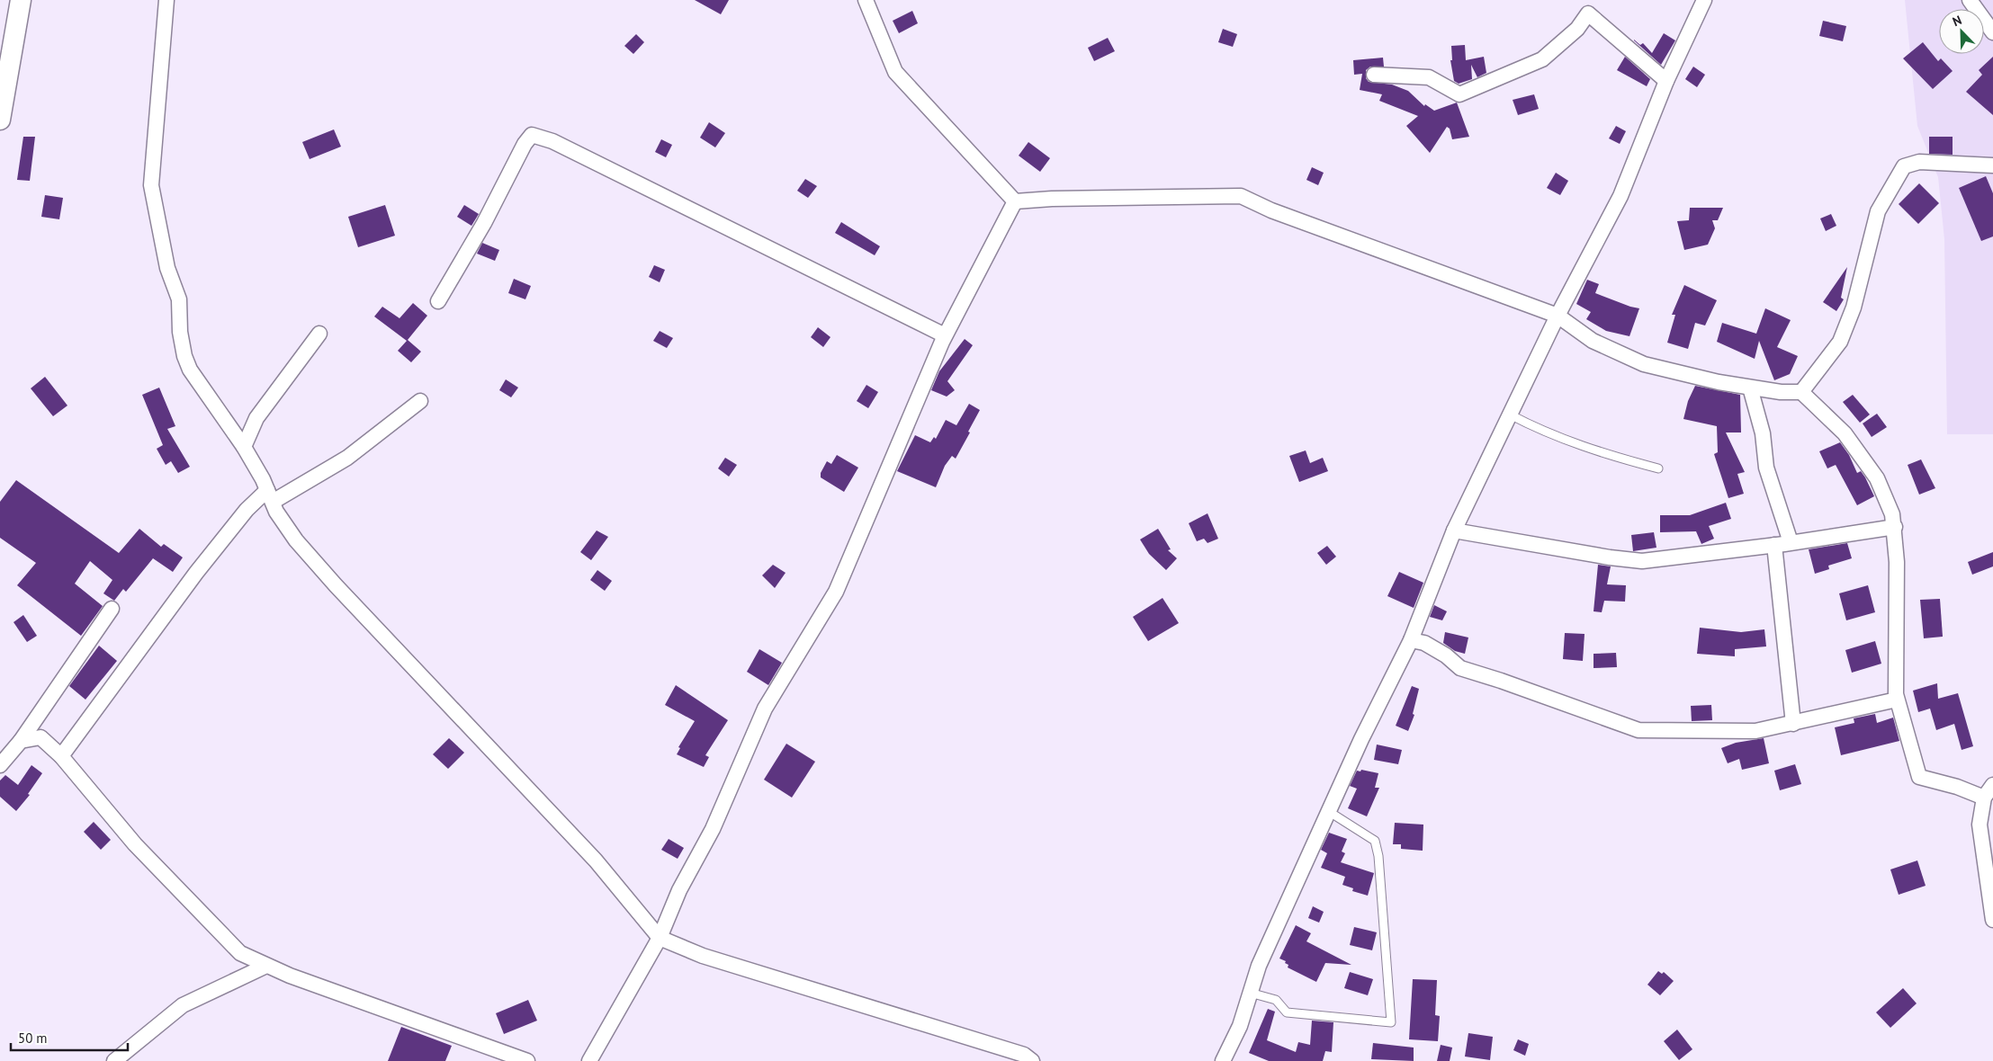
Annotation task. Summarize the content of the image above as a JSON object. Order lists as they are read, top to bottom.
{
  "scale_bar": "50 m",
  "north": "top left"
}
